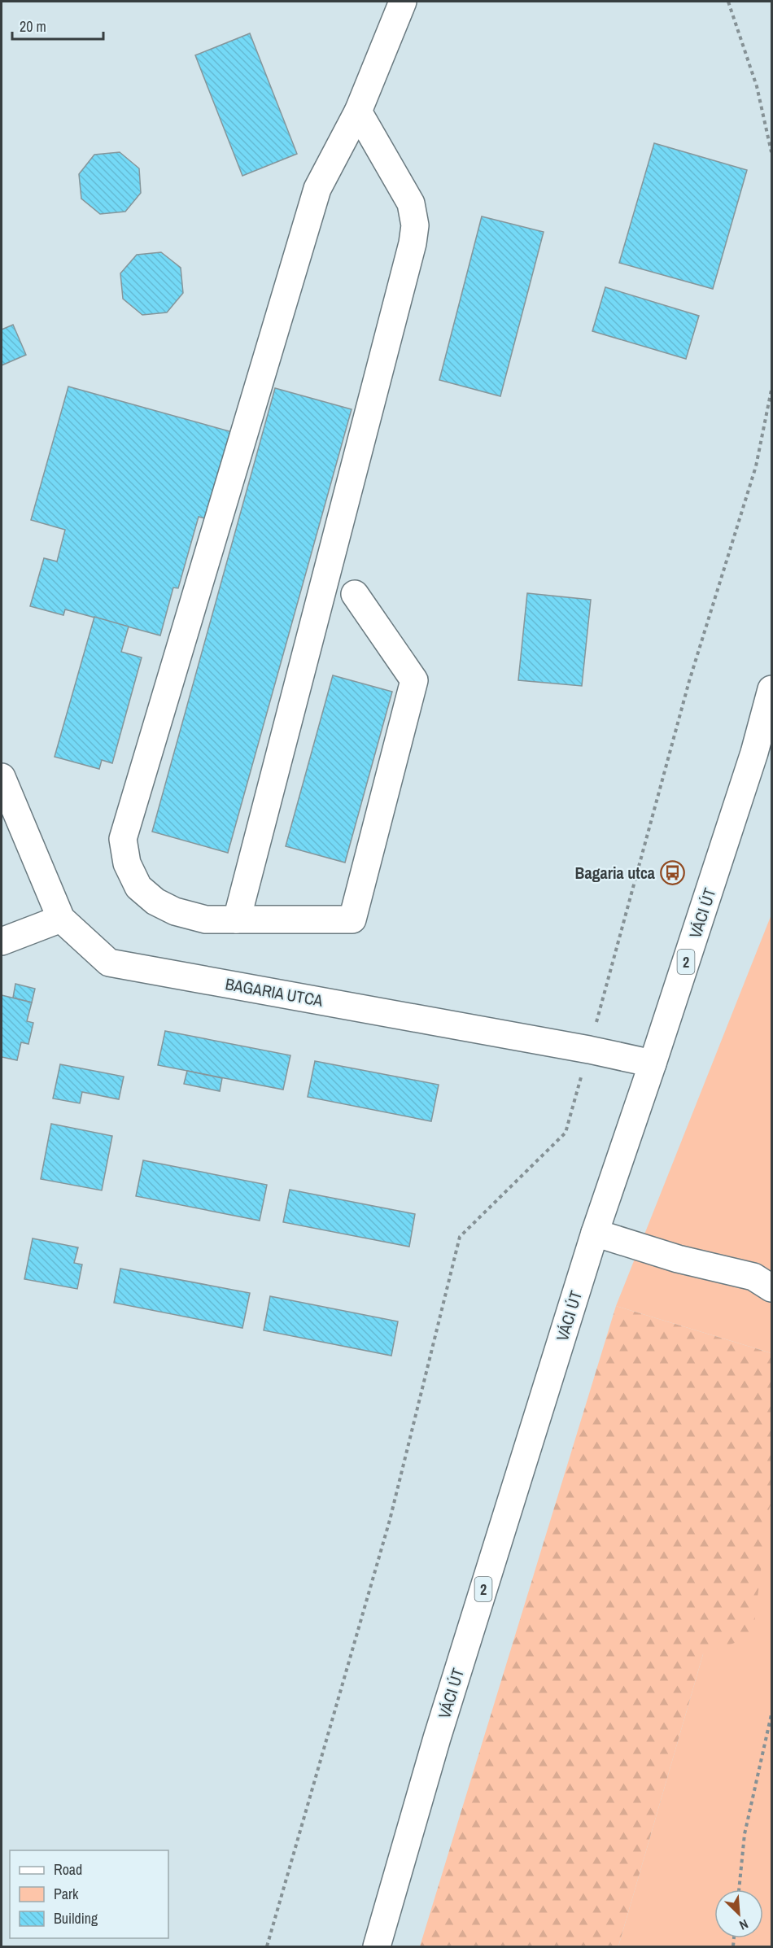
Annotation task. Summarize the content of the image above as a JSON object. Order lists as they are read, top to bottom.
{
  "streets": {
    "main road": ["VÁCI ÚT", "2", "BAGARIA UTCA"]
  },
  "crossings": [
    ["VÁCI ÚT", "BAGARIA UTCA"]
  ],
  "places": {
    "bus stop": ["Bagaria utca"]
  },
  "legend": ["Road", "Park", "Building"],
  "scale_bar": "20 m",
  "north": "bottom right"
}
